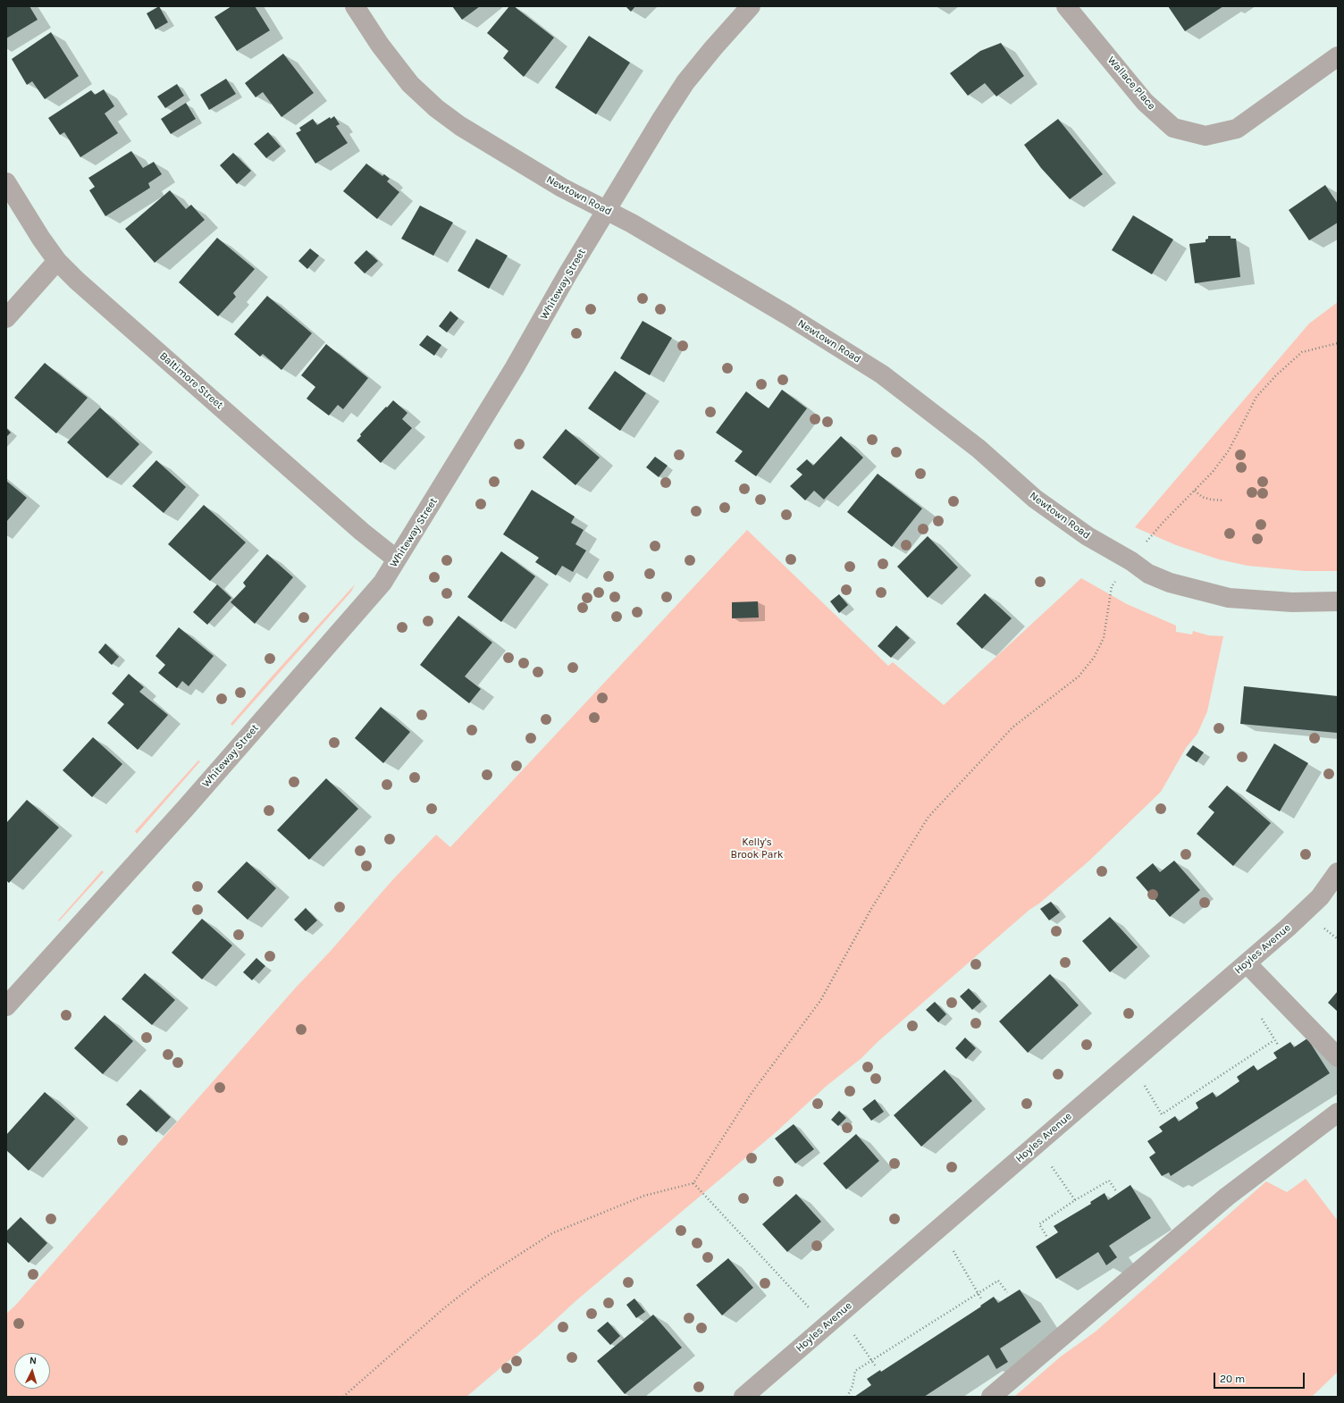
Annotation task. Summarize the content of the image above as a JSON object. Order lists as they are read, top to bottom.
{
  "streets": {
    "street": [
      "Wallace Place",
      "Newtown Road",
      "Whiteway Street",
      "Baltimore Street",
      "Hoyles Avenue"
    ]
  },
  "crossings": [
    ["Newtown Road", "Whiteway Street"],
    ["Whiteway Street", "Baltimore Street"]
  ],
  "parks": ["Kelly's Brook Park"],
  "scale_bar": "20 m",
  "north": "top"
}
